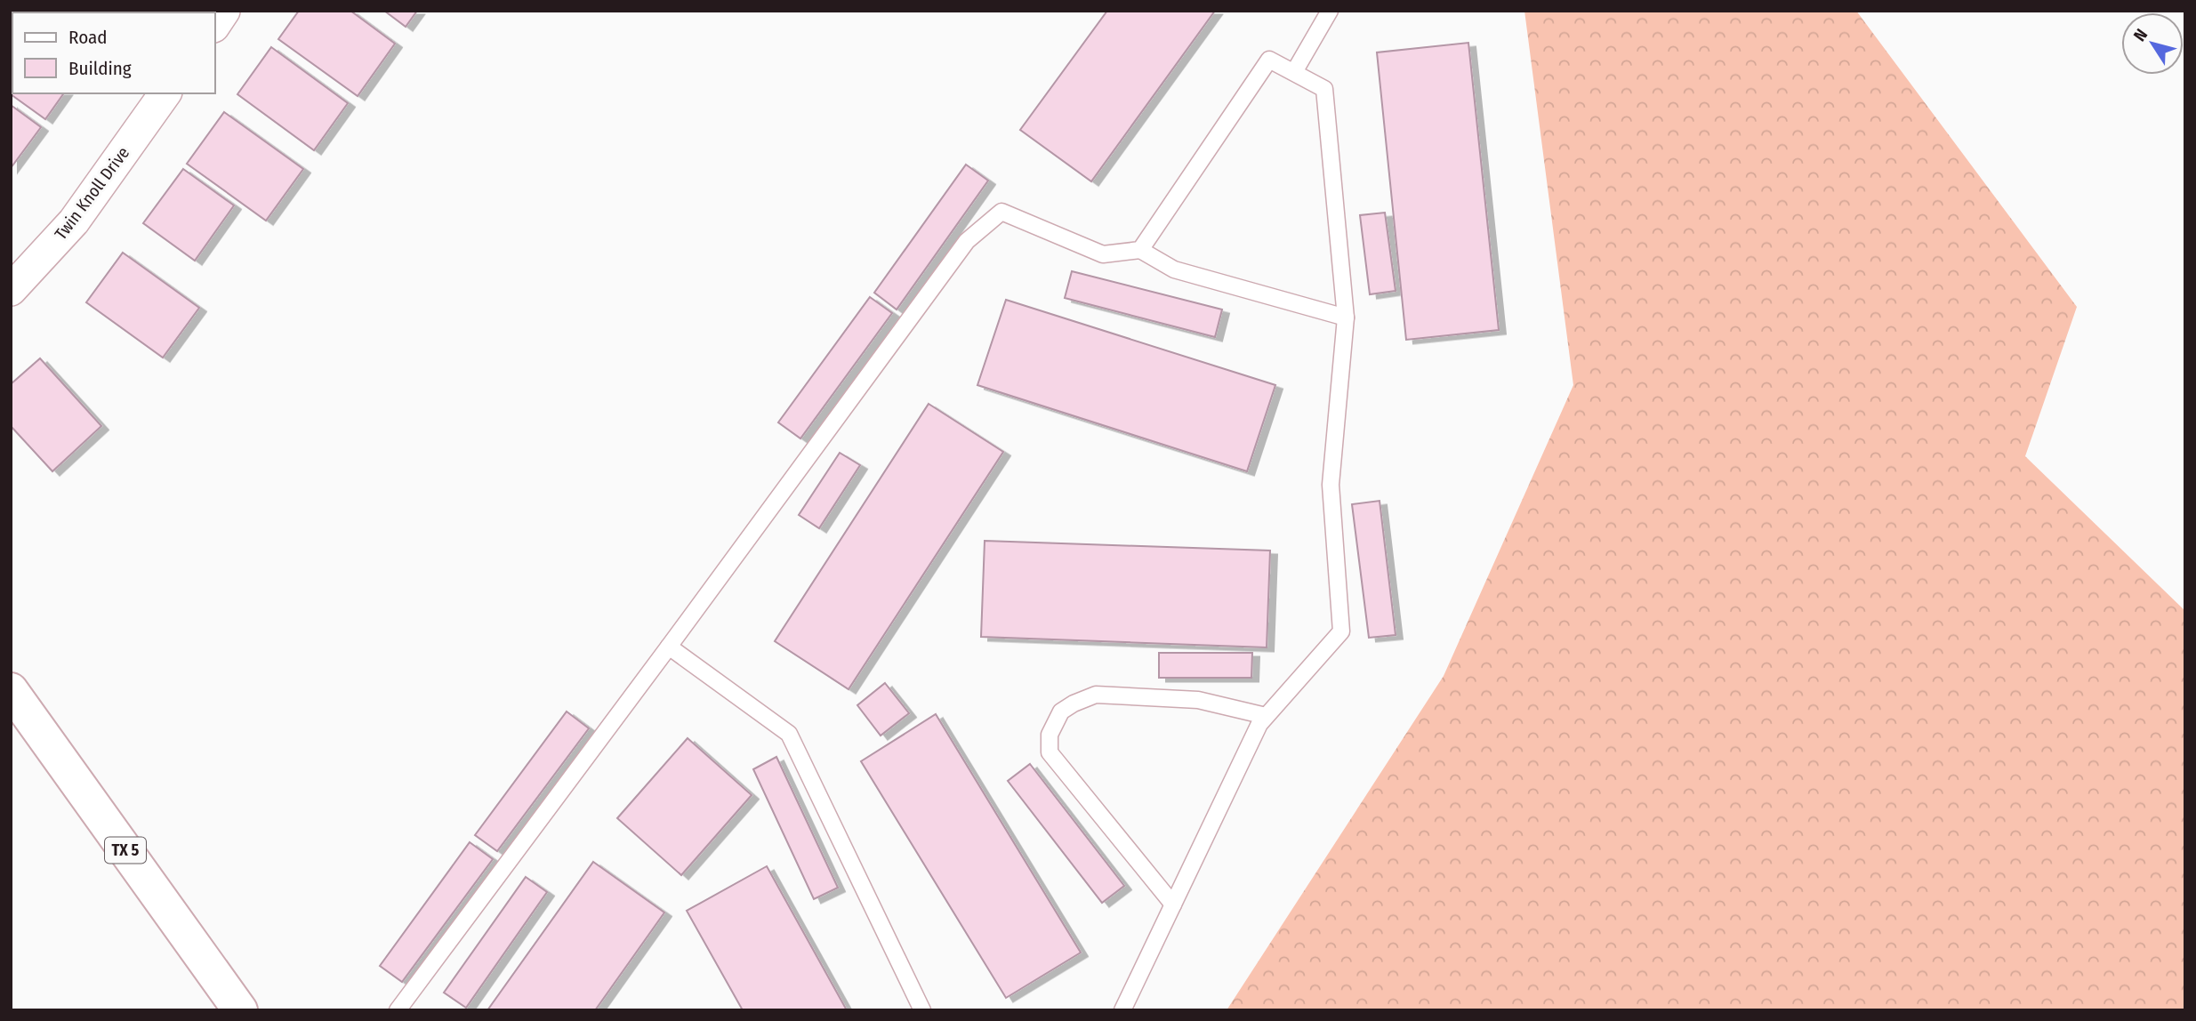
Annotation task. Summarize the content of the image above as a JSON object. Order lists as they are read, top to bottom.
{
  "streets": {
    "main road": ["TX 5"],
    "street": ["Twin Knoll Drive"]
  },
  "legend": ["Road", "Building"],
  "north": "top left"
}
